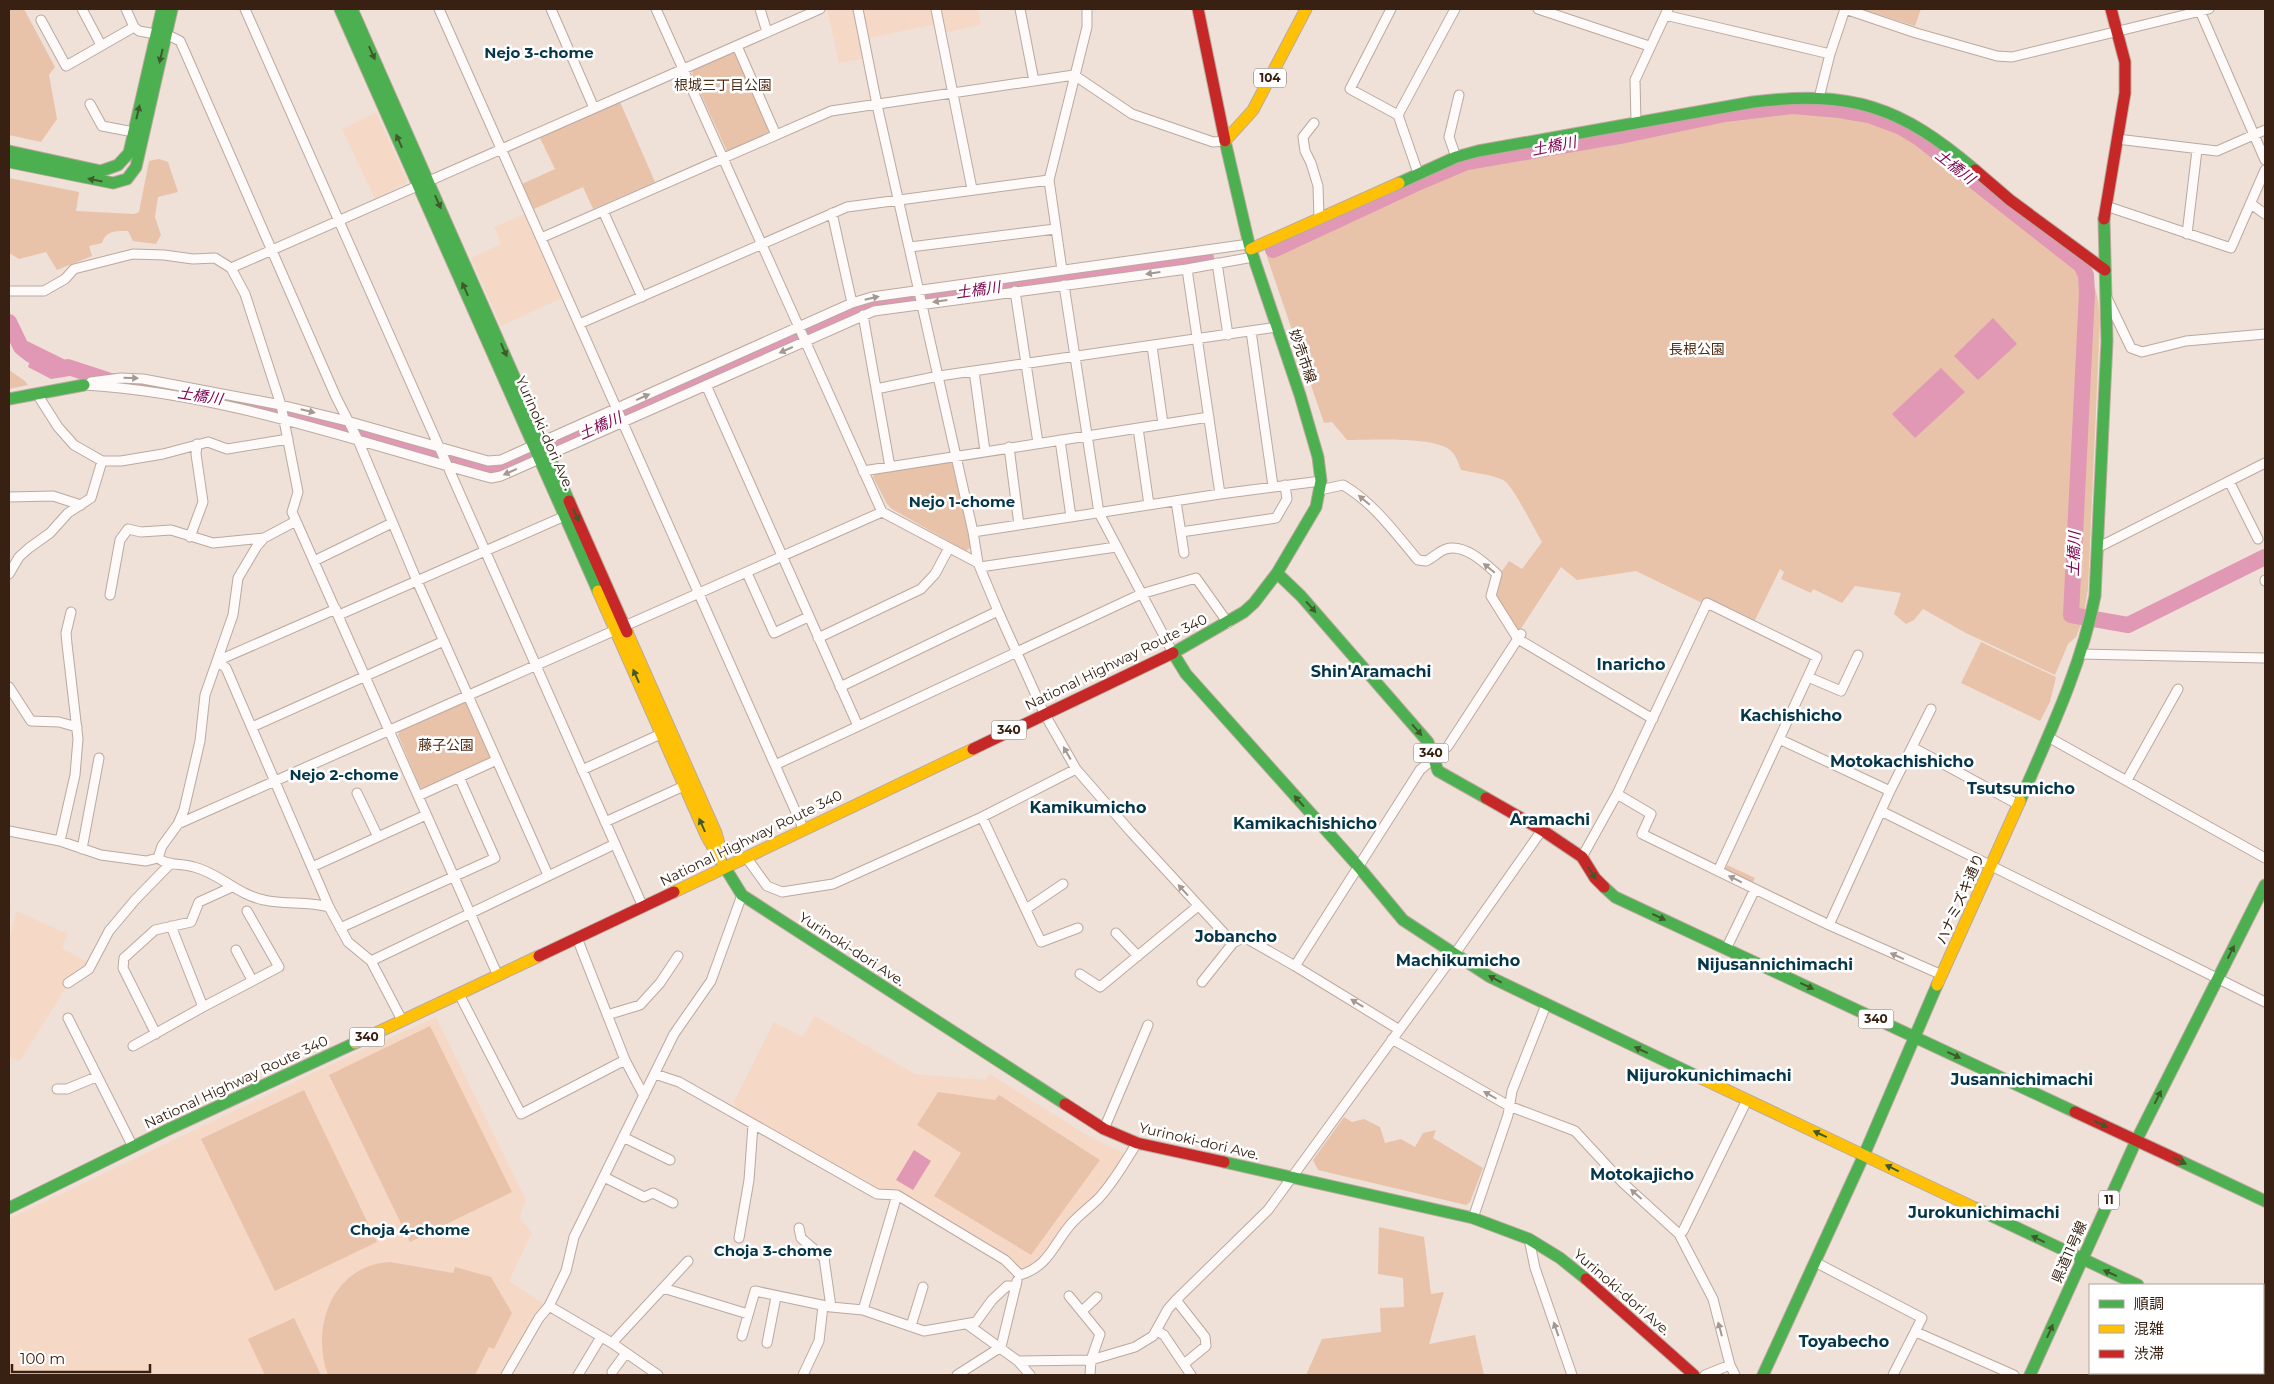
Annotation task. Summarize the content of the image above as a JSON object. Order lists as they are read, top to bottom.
{
  "streets": {
    "main road": [
      "104",
      "妙売市線",
      "Yurinoki-dori Ave.",
      "National Highway Route 340",
      "340",
      "ハナミズキ通り",
      "11",
      "県道11号線"
    ]
  },
  "crossings": [
    ["104", "妙売市線"],
    ["妙売市線", "National Highway Route 340"],
    ["妙売市線", "340"],
    ["Yurinoki-dori Ave.", "National Highway Route 340"],
    ["National Highway Route 340", "340"],
    ["340", "ハナミズキ通り"],
    ["340", "県道11号線"]
  ],
  "one_way": ["県道11号線"],
  "districts": [
    "Nejo 3-chome",
    "Nejo 1-chome",
    "Inaricho",
    "Shin'Aramachi",
    "Kachishicho",
    "Motokachishicho",
    "Nejo 2-chome",
    "Tsutsumicho",
    "Kamikumicho",
    "Aramachi",
    "Kamikachishicho",
    "Jobancho",
    "Machikumicho",
    "Nijusannichimachi",
    "Nijurokunichimachi",
    "Jusannichimachi",
    "Motokajicho",
    "Jurokunichimachi",
    "Choja 4-chome",
    "Choja 3-chome",
    "Toyabecho"
  ],
  "water": ["土橋川"],
  "parks": ["根城三丁目公園", "長根公園", "藤子公園"],
  "legend": ["順調", "混雑", "渋滞"],
  "scale_bar": "100 m"
}
